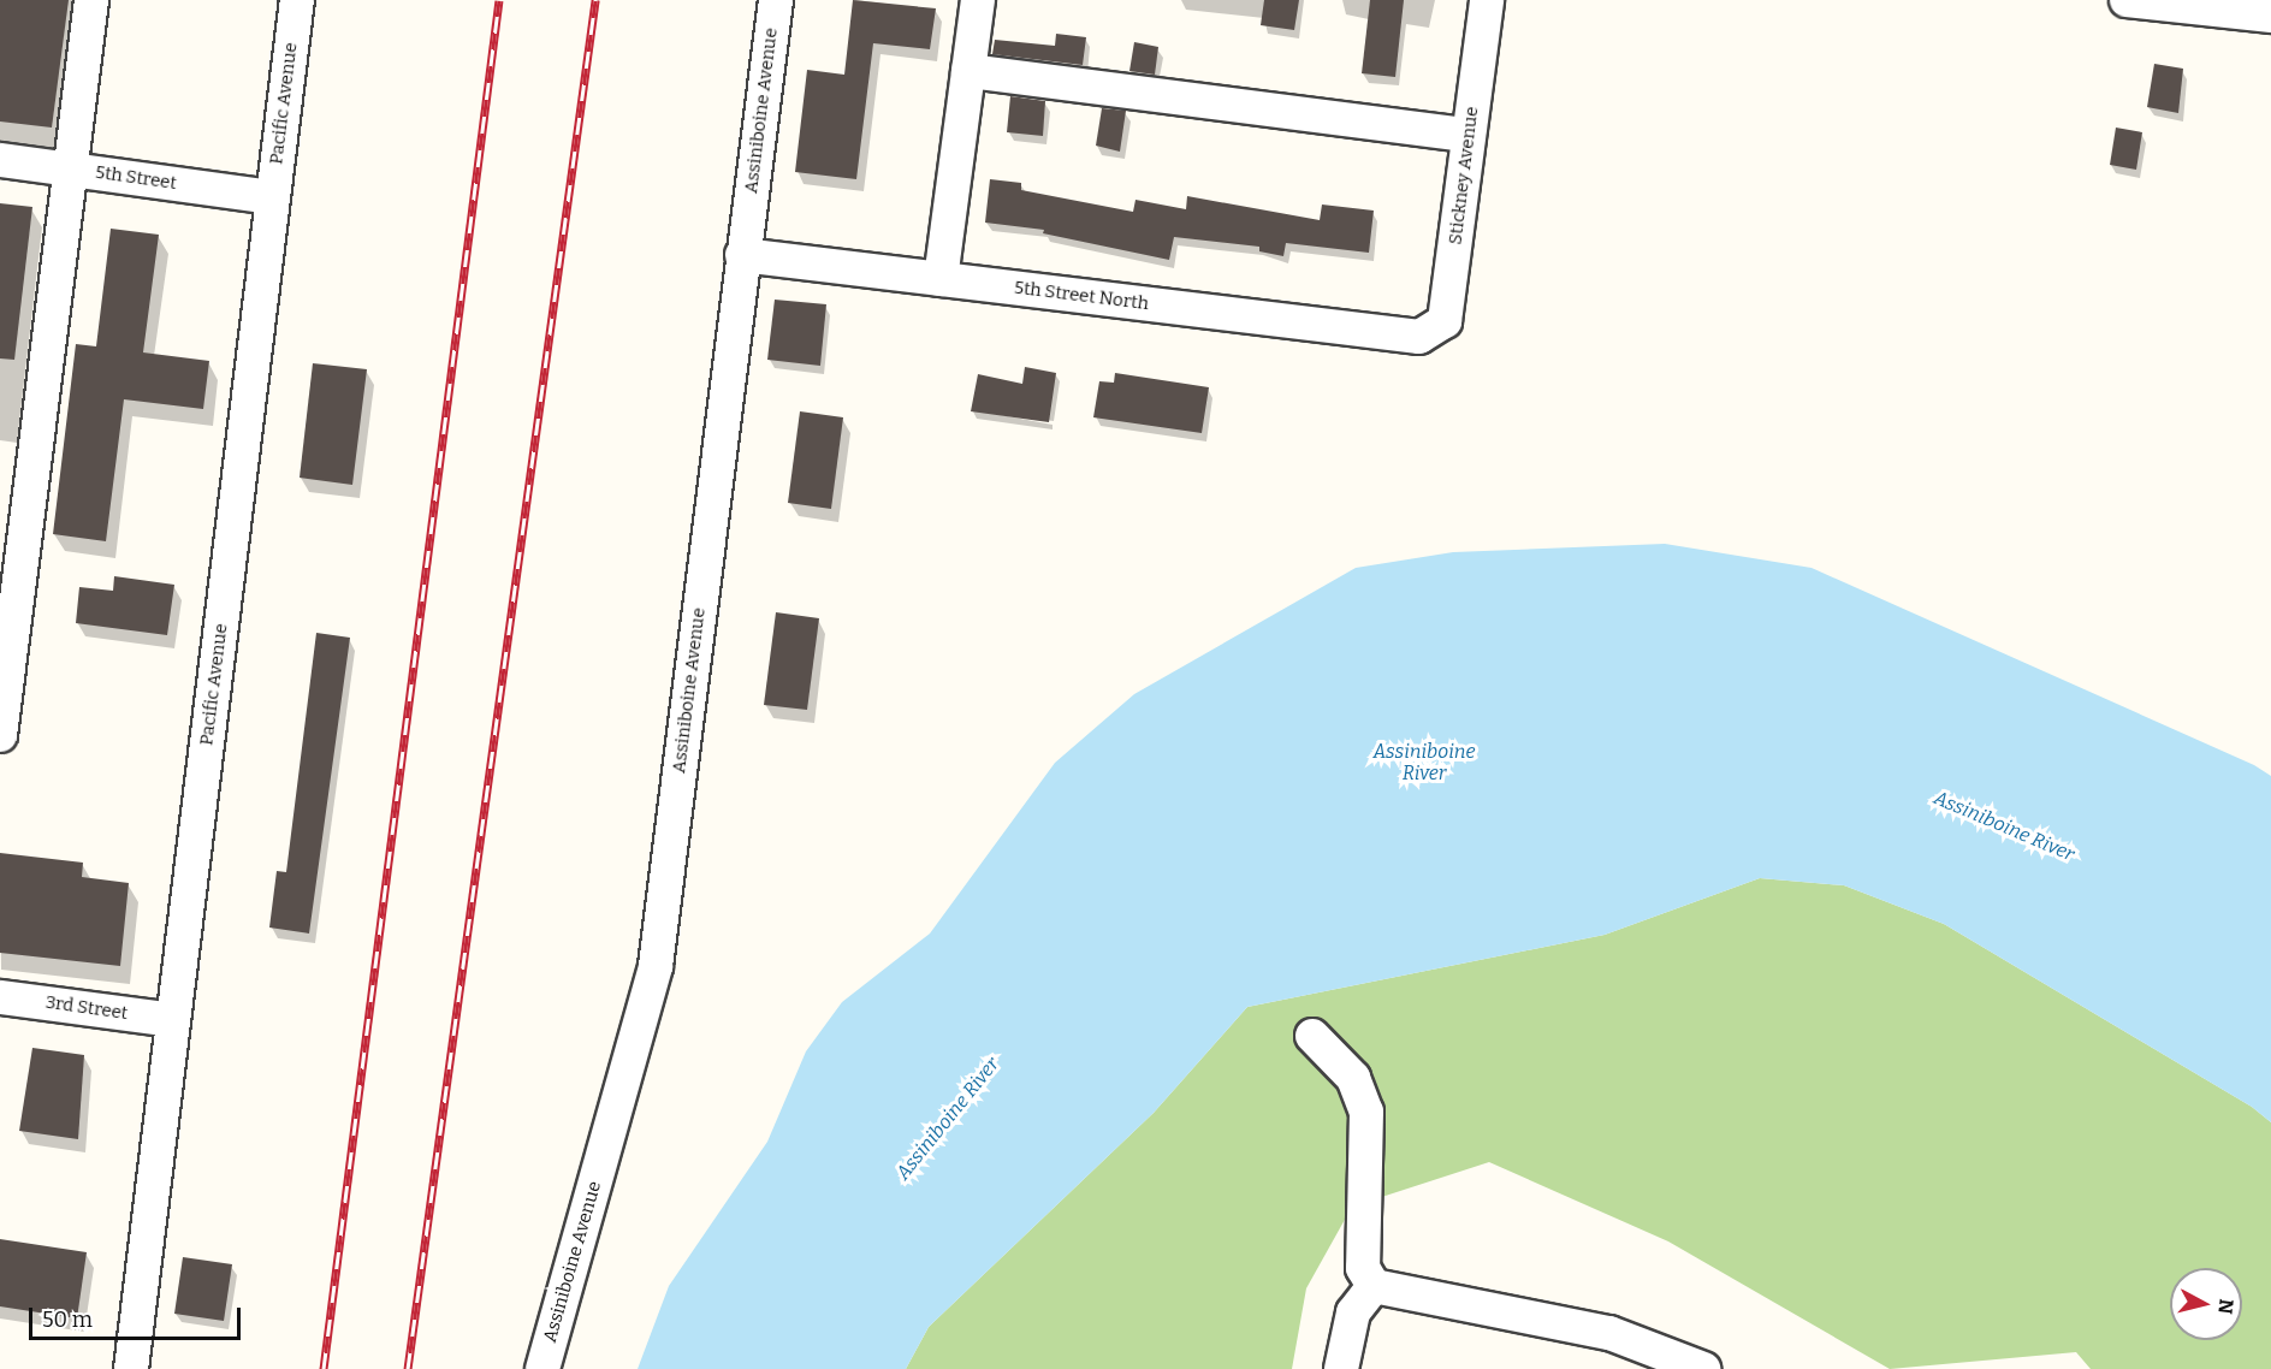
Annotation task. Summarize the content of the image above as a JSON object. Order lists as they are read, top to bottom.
{
  "streets": {
    "street": [
      "Pacific Avenue",
      "Assiniboine Avenue",
      "Stickney Avenue",
      "5th Street",
      "5th Street North",
      "3rd Street"
    ]
  },
  "crossings": [
    ["Pacific Avenue", "5th Street"],
    ["Pacific Avenue", "3rd Street"],
    ["Assiniboine Avenue", "5th Street North"],
    ["Stickney Avenue", "5th Street North"]
  ],
  "water": ["Assiniboine River"],
  "scale_bar": "50 m",
  "north": "right"
}
